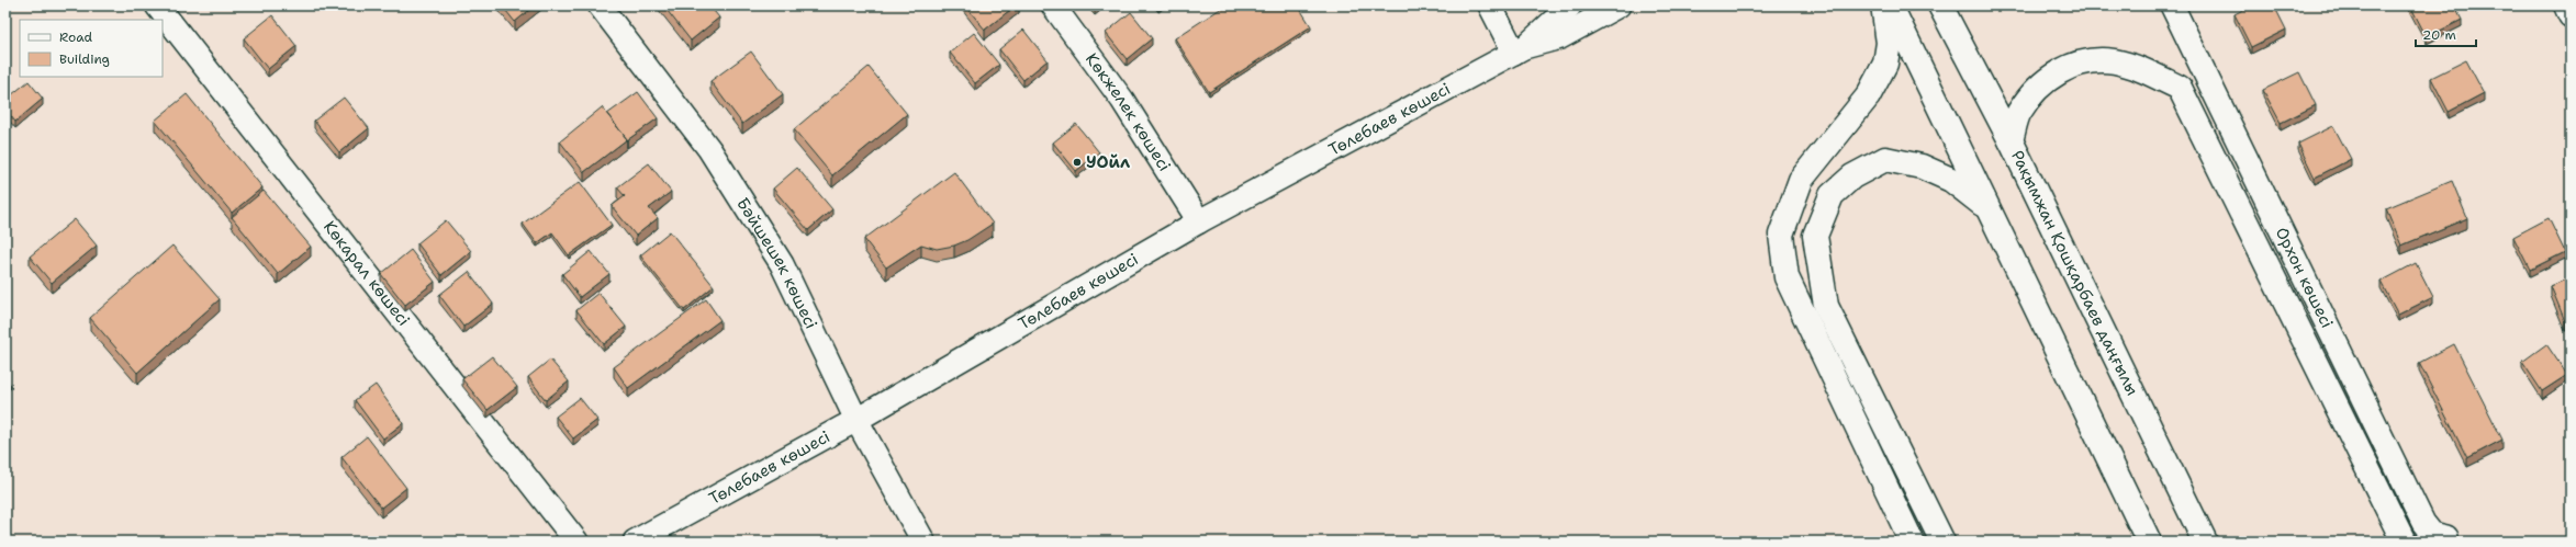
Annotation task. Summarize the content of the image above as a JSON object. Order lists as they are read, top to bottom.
{
  "streets": {
    "main road": ["Рақымжан Қошқарбаев даңғылы"],
    "street": [
      "Көкжелек көшесі",
      "Төлебаев көшесі",
      "Бәйшешек көшесі",
      "Көкарал көшесі",
      "Орхон көшесі"
    ]
  },
  "crossings": [
    ["Көкжелек көшесі", "Төлебаев көшесі"],
    ["Төлебаев көшесі", "Бәйшешек көшесі"]
  ],
  "places": ["УОйл"],
  "legend": ["Road", "Building"],
  "scale_bar": "20 m"
}
